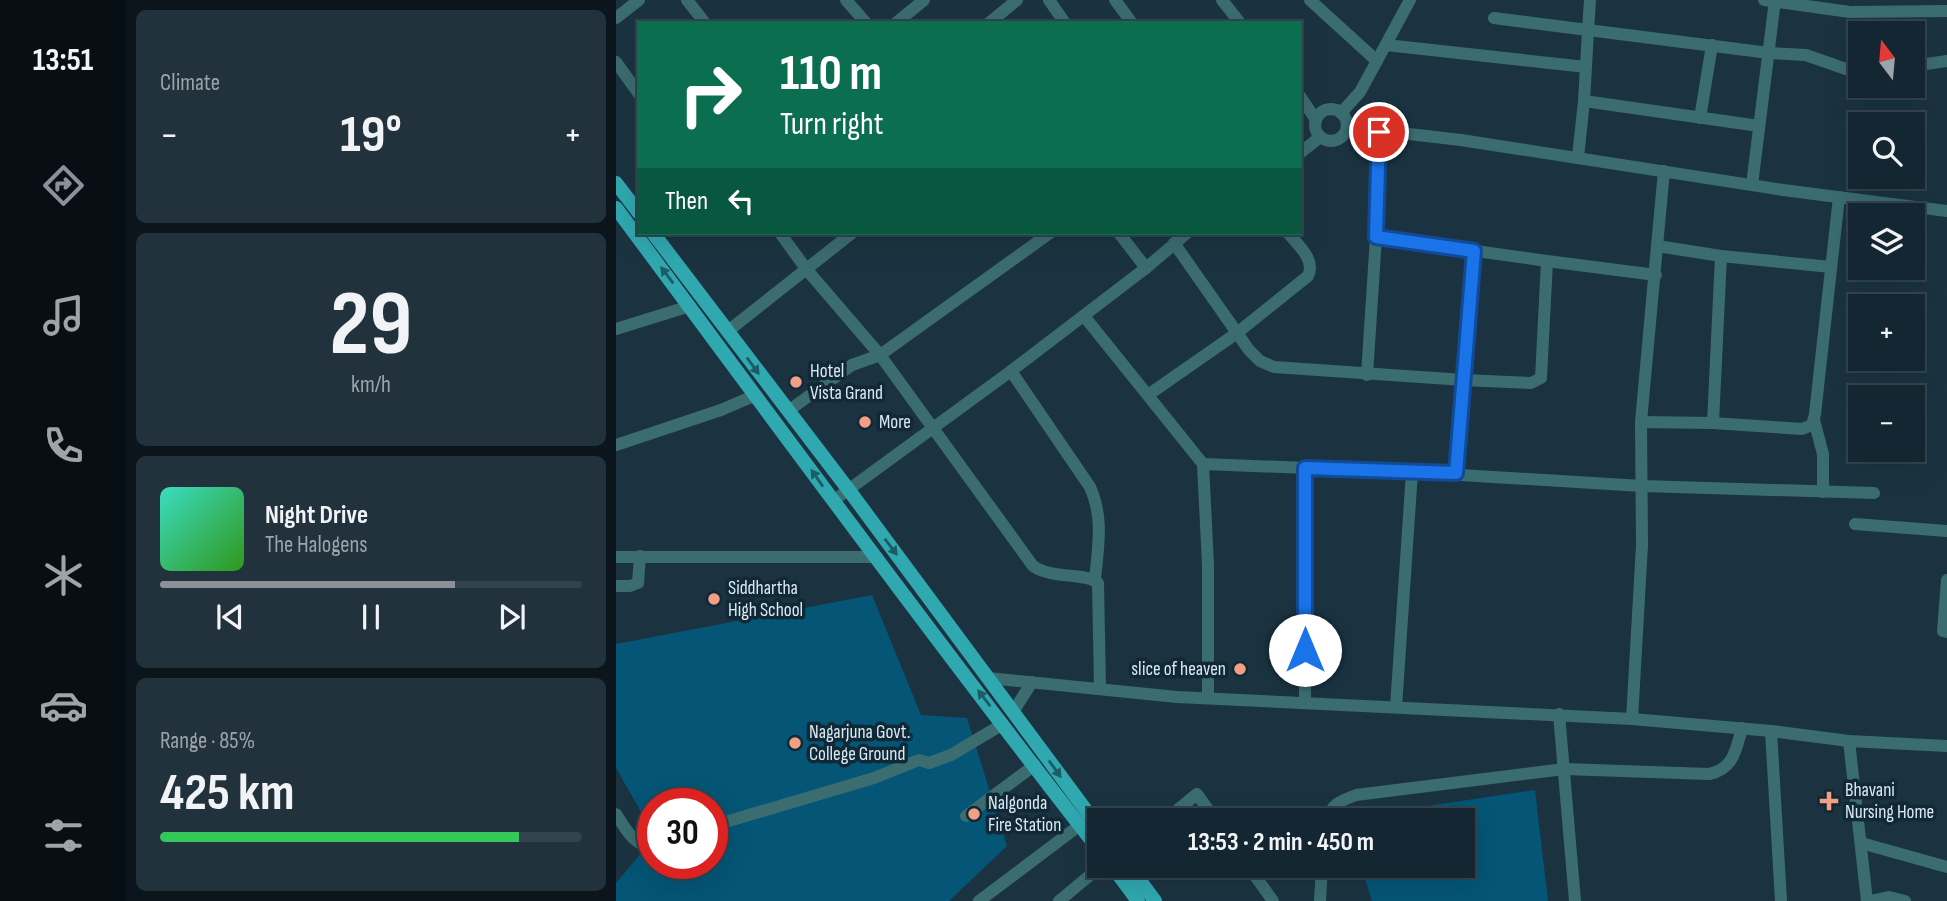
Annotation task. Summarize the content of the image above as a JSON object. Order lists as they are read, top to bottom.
{
  "places": {
    "other": [
      "Hotel Vista Grand",
      "More",
      "Siddhartha High School",
      "slice of heaven",
      "Nagarjuna Govt. College Ground",
      "Nalgonda Fire Station"
    ],
    "health": ["Bhavani Nursing Home"]
  },
  "north": "top",
  "page": {
    "tabs": "13:51",
    "tile": [
      "Climate",
      ["29", "km/h"],
      ["Range · 85%", "425 km"]
    ],
    "map_buttons": ["+", "−"],
    "turn": ["110 m", "Turn right"],
    "heat": ["−", "19°", "+"],
    "then": "Then",
    "song": ["Night Drive", "The Halogens"],
    "limit": "30",
    "trip": "13:53 · 2 min · 450 m"
  }
}
